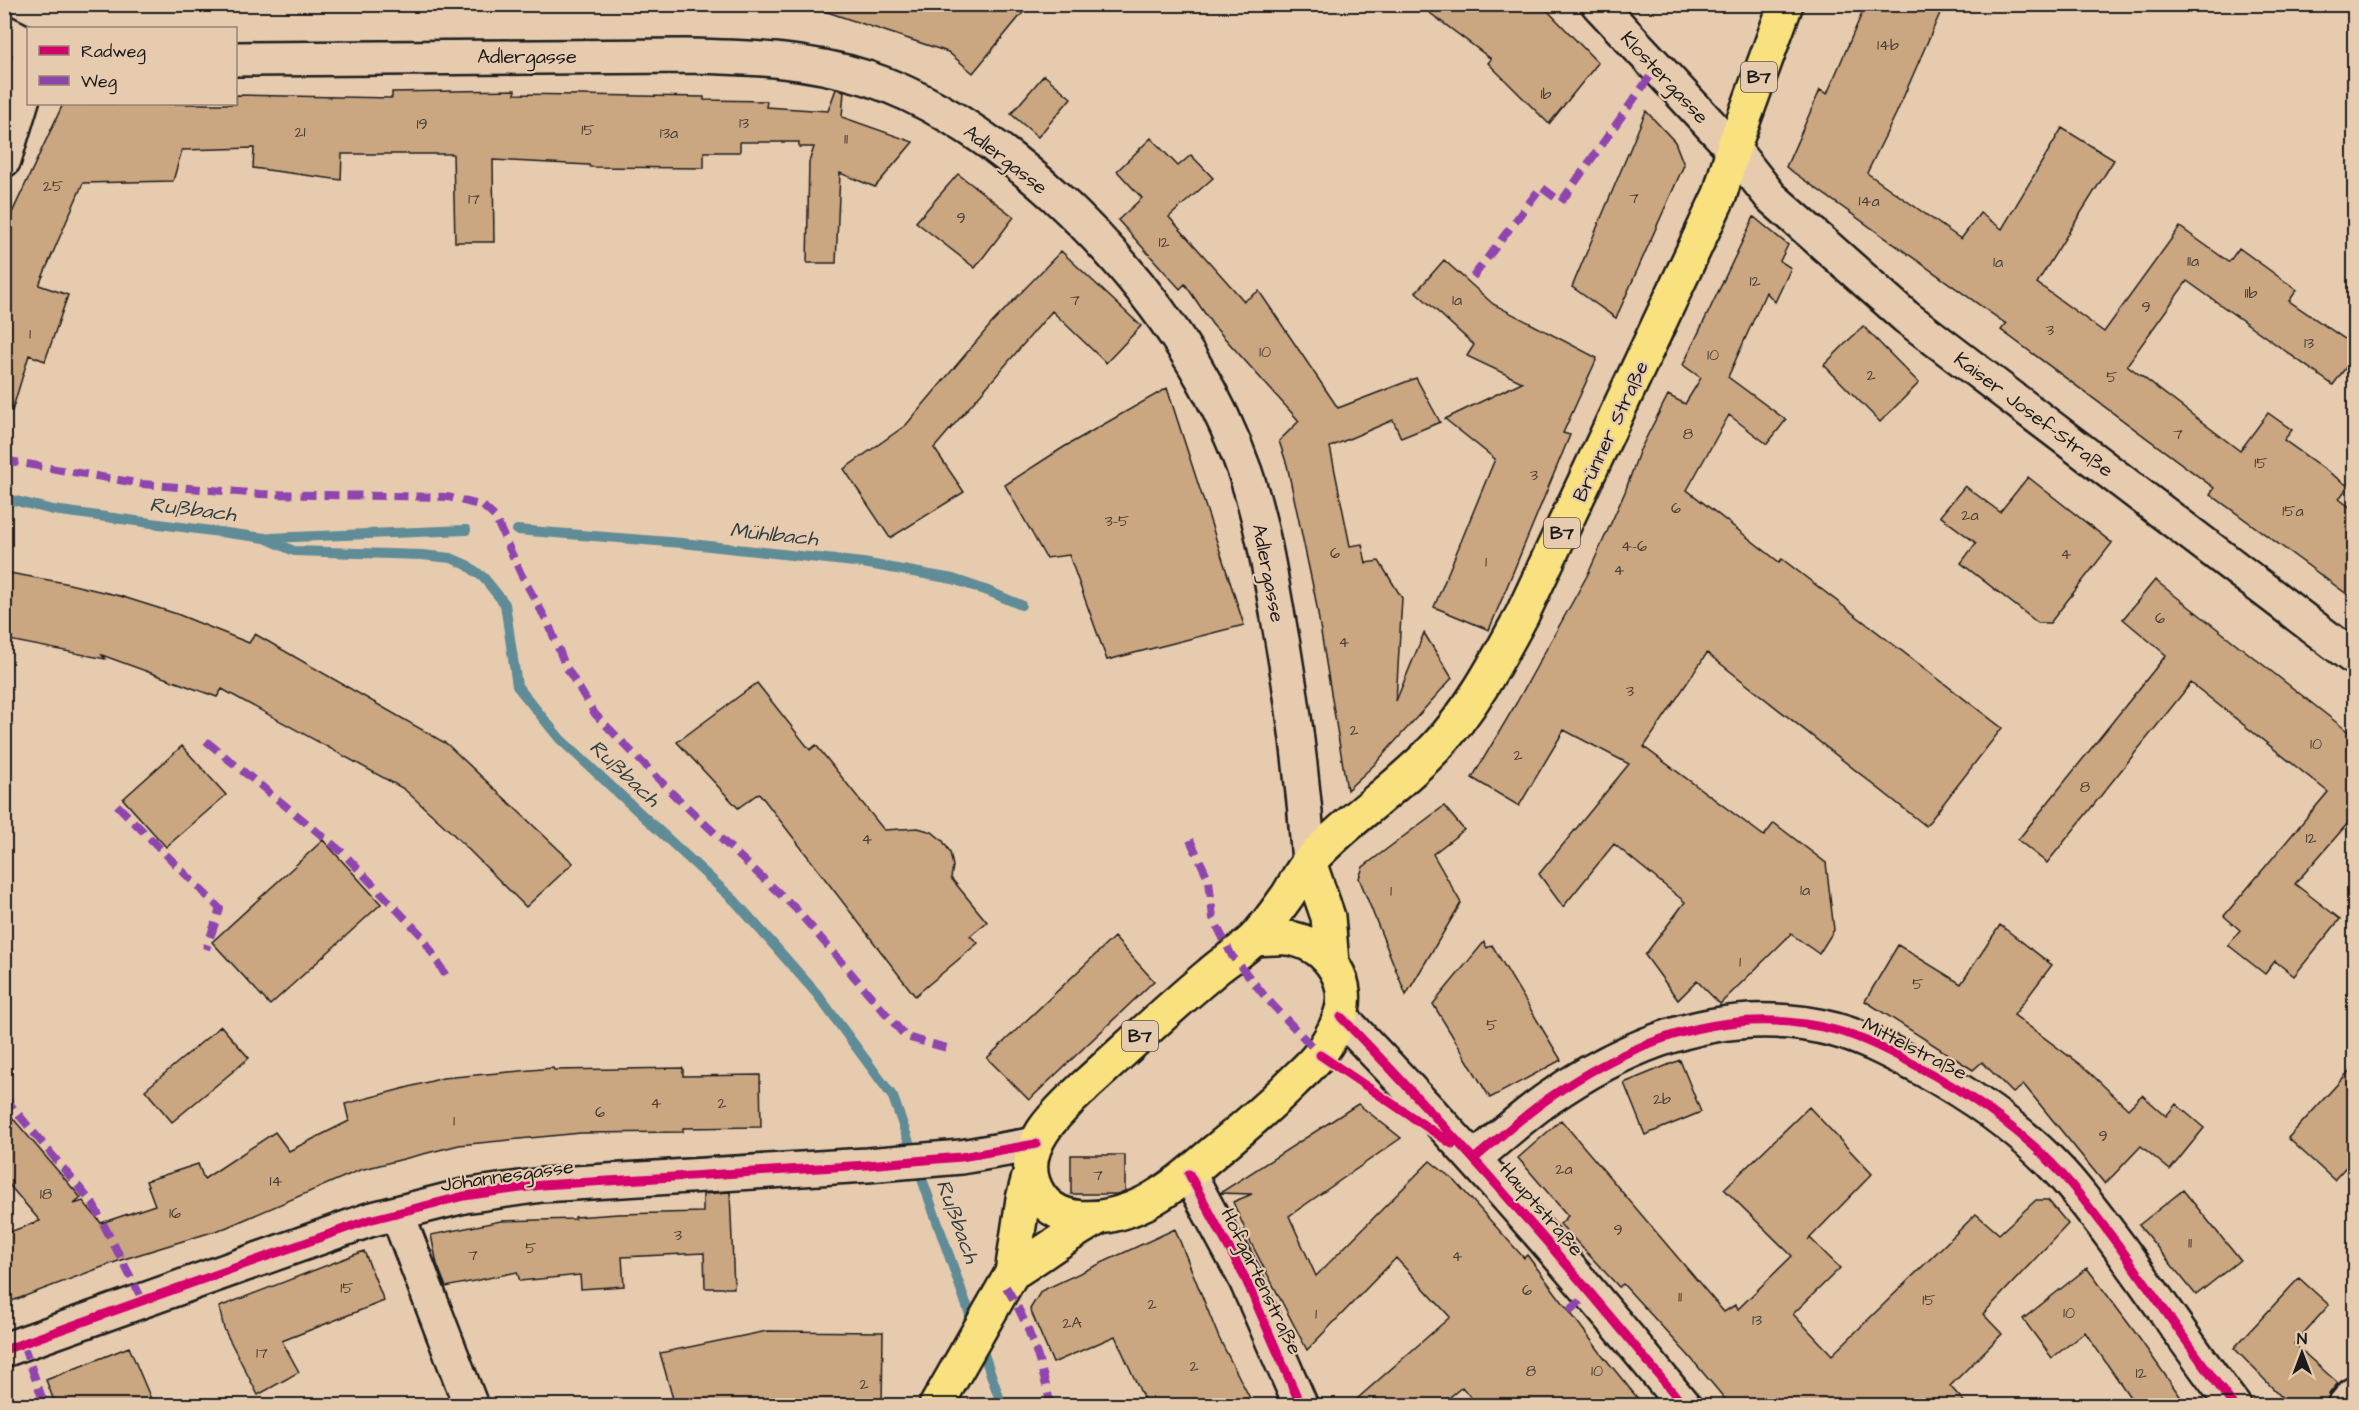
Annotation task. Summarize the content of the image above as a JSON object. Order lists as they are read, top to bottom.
{
  "streets": {
    "main road": ["B7", "Brünner Straße"],
    "street": [
      "Adlergasse",
      "Klostergasse",
      "Kaiser Josef-Straße",
      "Mittelstraße",
      "Johannesgasse",
      "Hauptstraße",
      "Hofgartenstraße"
    ]
  },
  "crossings": [
    ["Adlergasse", "B7"],
    ["Adlergasse", "Brünner Straße"],
    ["Klostergasse", "Kaiser Josef-Straße"],
    ["Klostergasse", "Brünner Straße"],
    ["B7", "Brünner Straße"],
    ["B7", "Johannesgasse"],
    ["B7", "Hauptstraße"],
    ["B7", "Hofgartenstraße"],
    ["Kaiser Josef-Straße", "Brünner Straße"],
    ["Mittelstraße", "Hauptstraße"]
  ],
  "water": ["Rußbach", "Mühlbach"],
  "house_numbers": [
    "14b",
    "1b",
    "13",
    "19",
    "15",
    "21",
    "13a",
    "11",
    "25",
    "7",
    "17",
    "14a",
    "9",
    "12",
    "11a",
    "1a",
    "12",
    "11b",
    "7",
    "1a",
    "9",
    "3",
    "1",
    "13",
    "10",
    "10",
    "2",
    "5",
    "8",
    "7",
    "15",
    "3",
    "6",
    "15a",
    "2a",
    "3-5",
    "4-6",
    "6",
    "4",
    "1",
    "4",
    "6",
    "4",
    "3",
    "2",
    "10",
    "2",
    "8",
    "12",
    "4",
    "1a",
    "1",
    "1",
    "5",
    "5",
    "2b",
    "4",
    "2",
    "6",
    "1",
    "9",
    "2a",
    "7",
    "14",
    "18",
    "16",
    "9",
    "3",
    "11",
    "5",
    "7",
    "4",
    "15",
    "6",
    "11",
    "15",
    "2",
    "10",
    "1",
    "13",
    "2A",
    "17",
    "2",
    "8",
    "10",
    "12",
    "2"
  ],
  "legend": ["Radweg", "Weg"],
  "north": "top"
}
